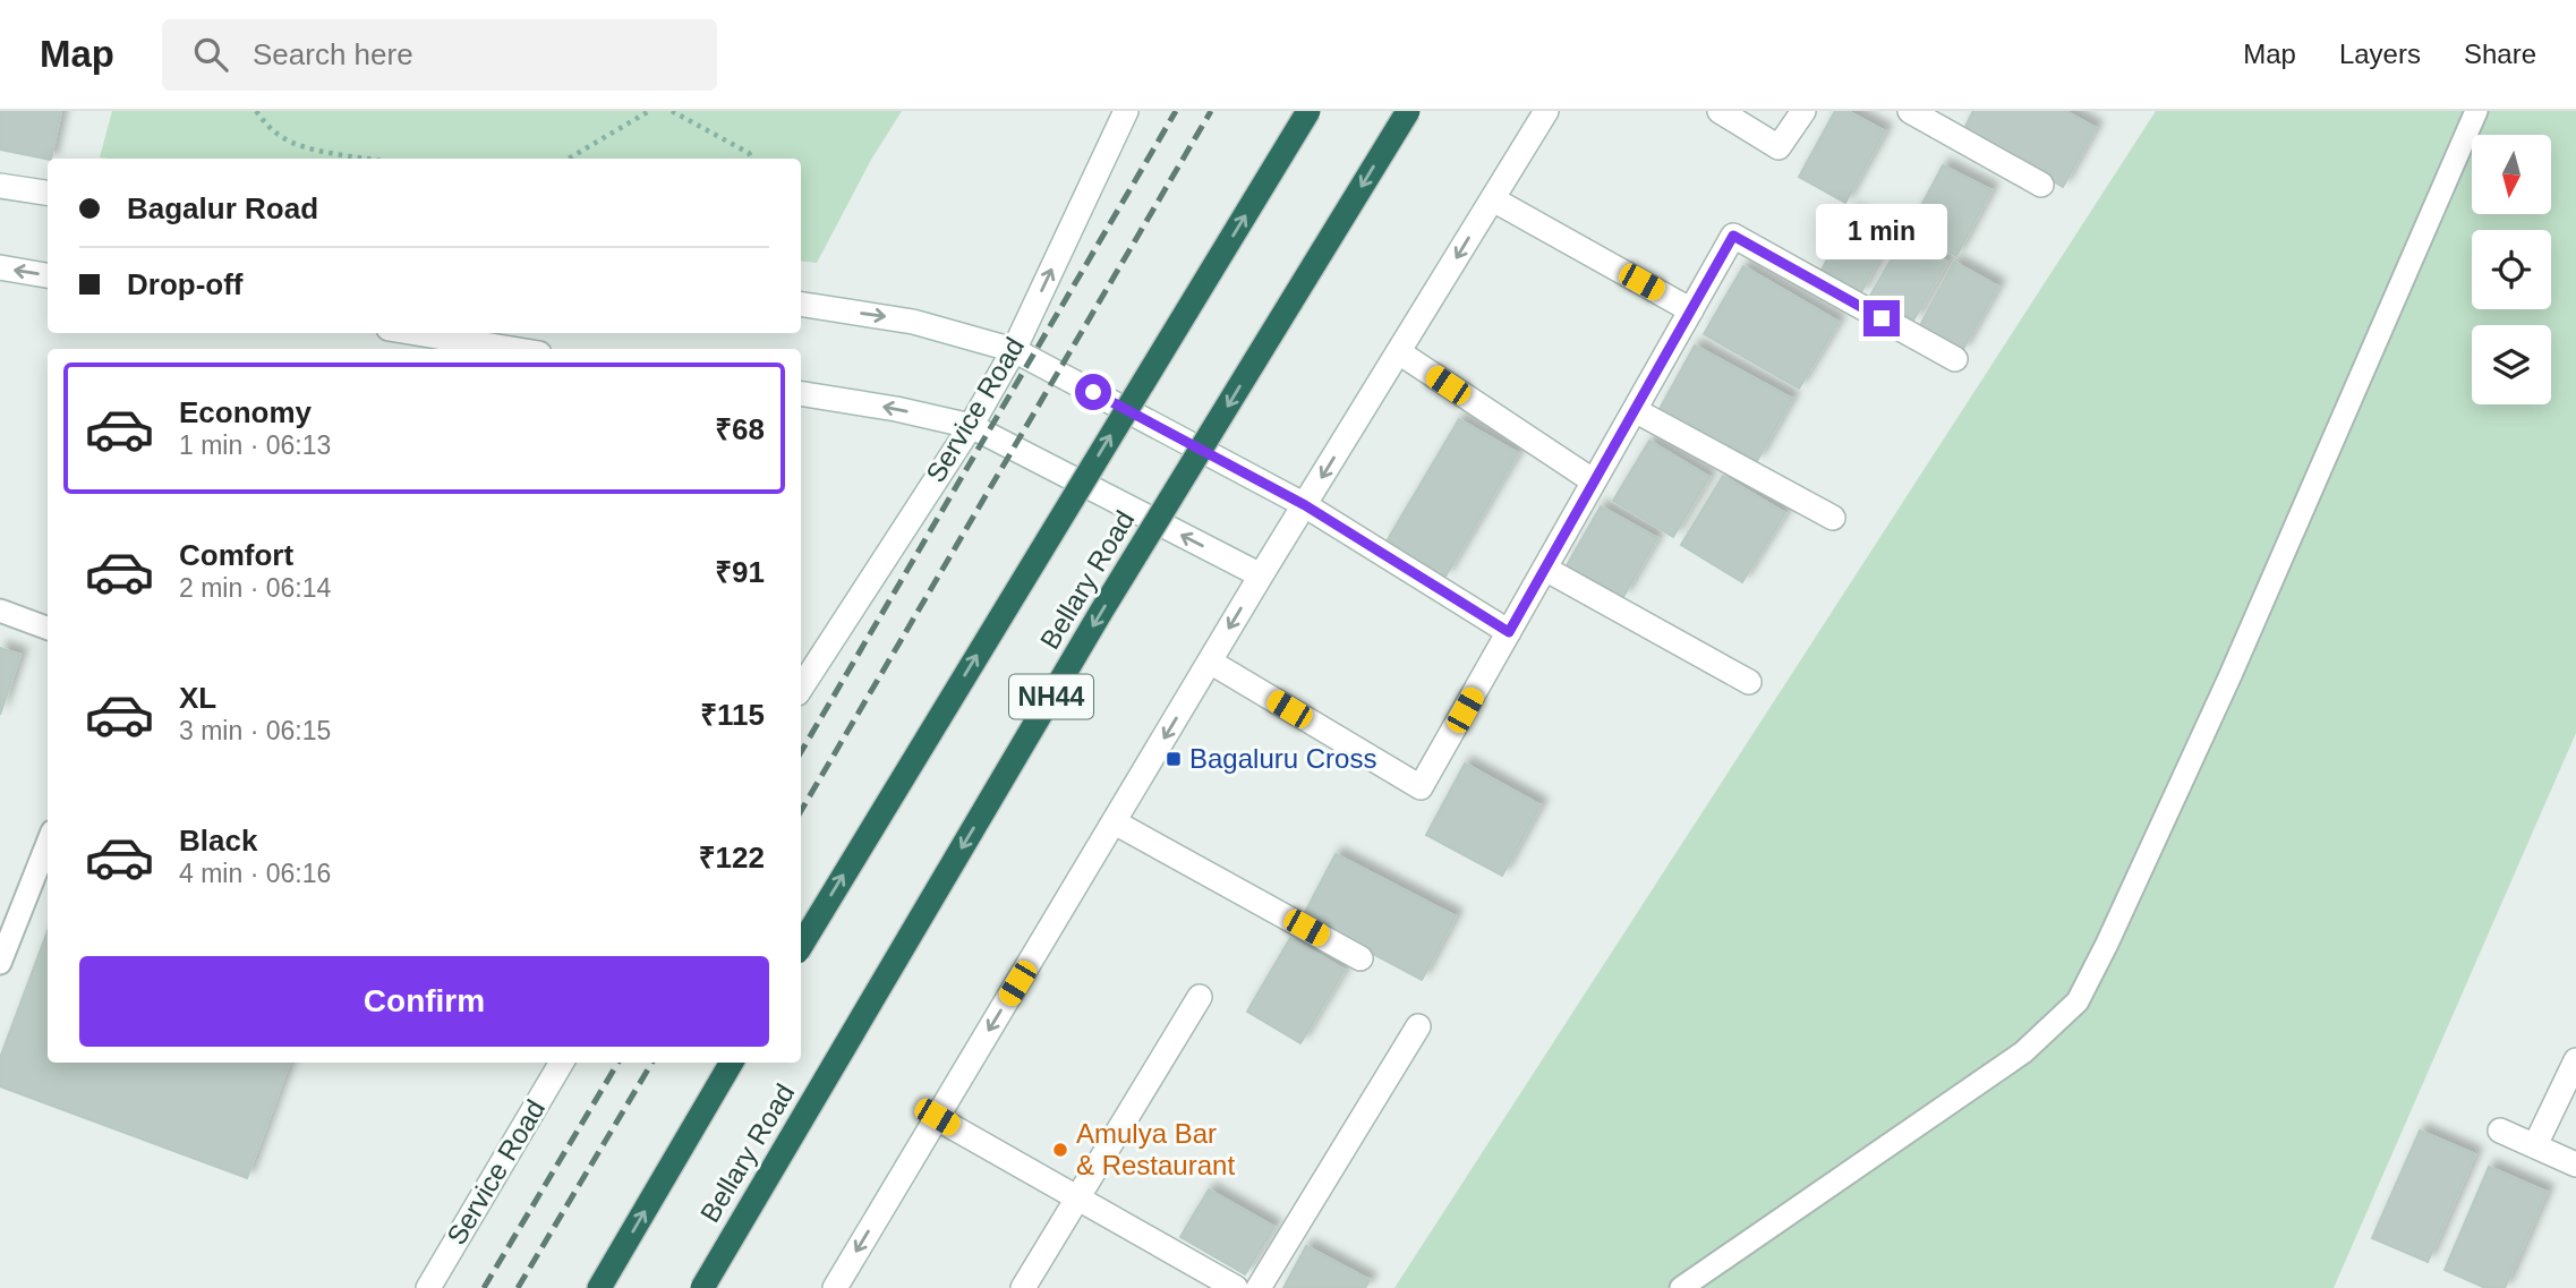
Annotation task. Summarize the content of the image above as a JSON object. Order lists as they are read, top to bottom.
{
  "streets": {
    "highway": ["Bellary Road", "NH44"],
    "street": ["Service Road"]
  },
  "places": {
    "transit": ["Bagaluru Cross"],
    "other": ["Amulya Bar & Restaurant"]
  },
  "north": "bottom",
  "page": {
    "header": "Map",
    "search": "Search here",
    "nav": ["Map", "Layers", "Share"],
    "banner": ["Bagalur Road", "Drop-off"],
    "bubble": "1 min",
    "list": [
      {
        "name": "Economy",
        "note": "1 min · 06:13",
        "value": "₹68"
      },
      {
        "name": "Comfort",
        "note": "2 min · 06:14",
        "value": "₹91"
      },
      {
        "name": "XL",
        "note": "3 min · 06:15",
        "value": "₹115"
      },
      {
        "name": "Black",
        "note": "4 min · 06:16",
        "value": "₹122"
      }
    ],
    "buttons": "Confirm"
  }
}
